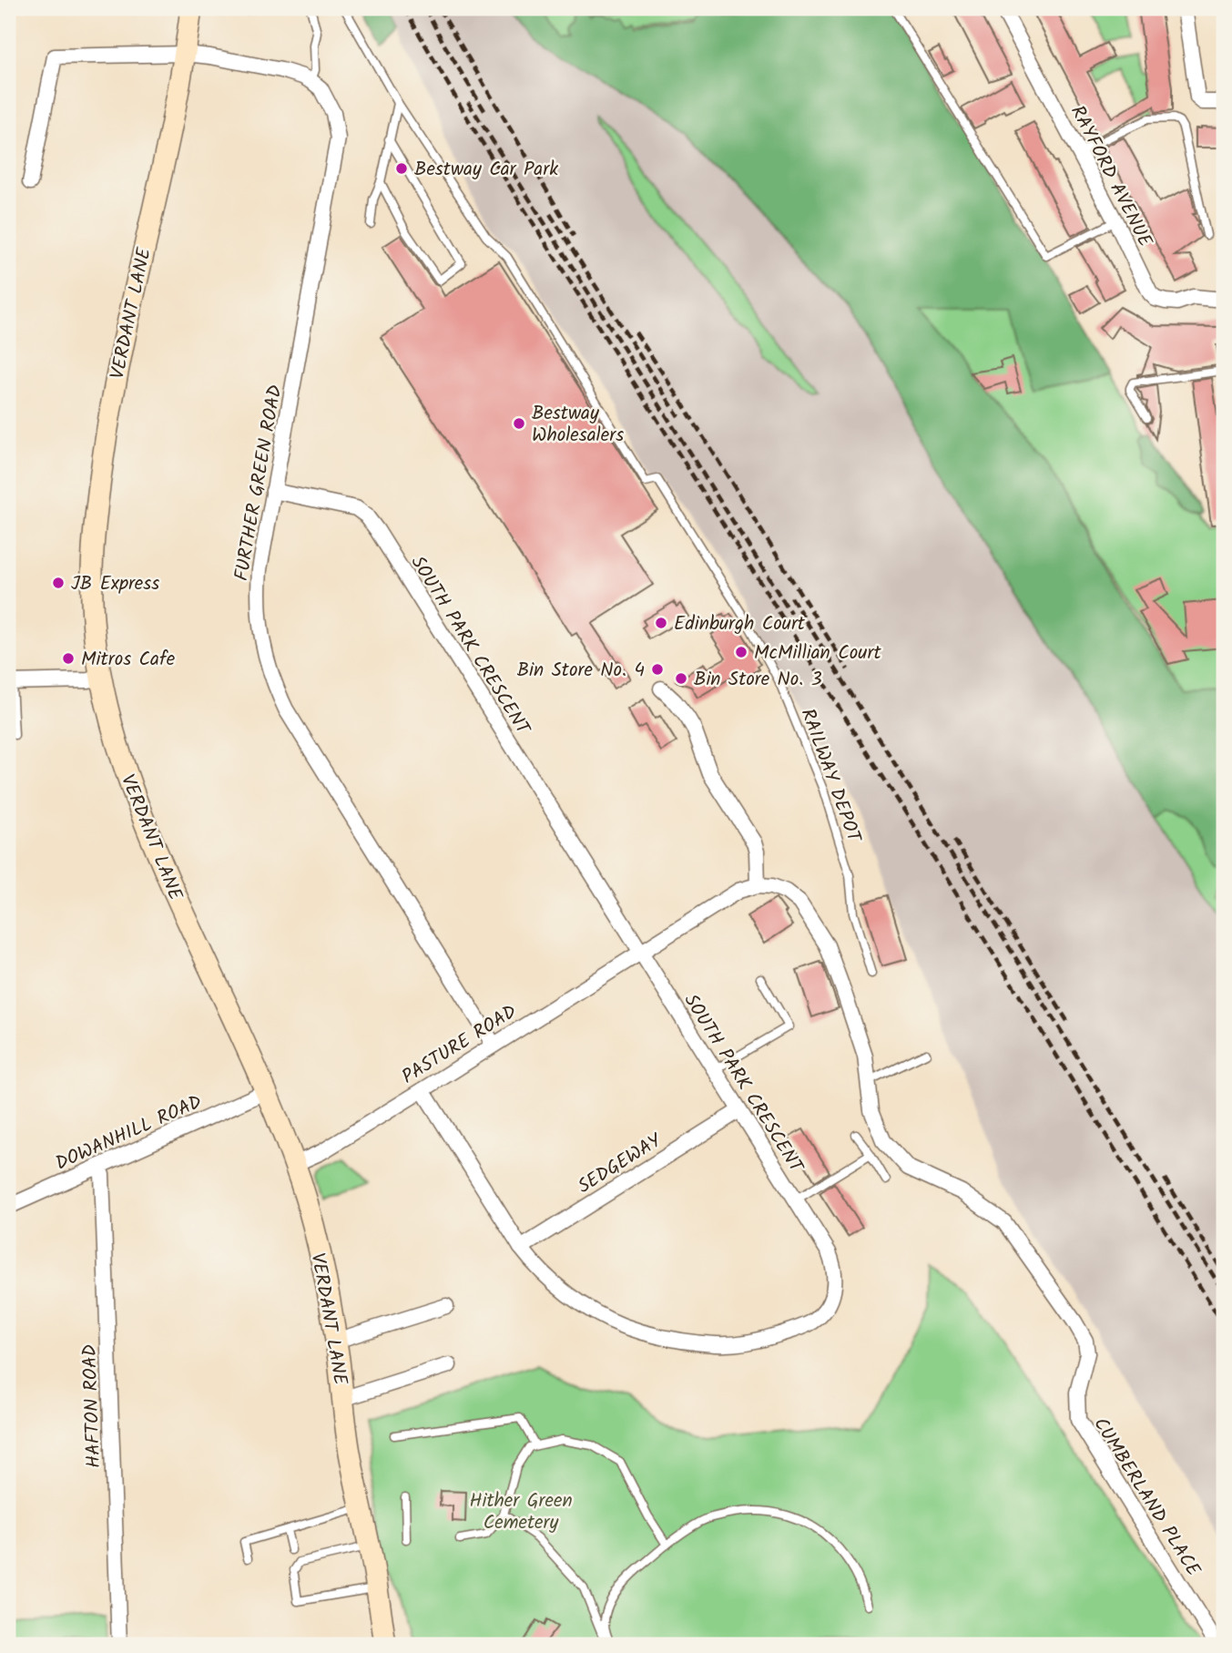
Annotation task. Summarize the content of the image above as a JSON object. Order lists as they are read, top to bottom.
{
  "streets": {
    "street": [
      "RAYFORD AVENUE",
      "VERDANT LANE",
      "FURTHER GREEN ROAD",
      "SOUTH PARK CRESCENT",
      "PASTURE ROAD",
      "DOWANHILL ROAD",
      "SEDGEWAY",
      "HAFTON ROAD",
      "CUMBERLAND PLACE"
    ],
    "lane": ["RAILWAY DEPOT"]
  },
  "crossings": [
    ["VERDANT LANE", "PASTURE ROAD"],
    ["VERDANT LANE", "DOWANHILL ROAD"],
    ["FURTHER GREEN ROAD", "SOUTH PARK CRESCENT"],
    ["FURTHER GREEN ROAD", "PASTURE ROAD"],
    ["SOUTH PARK CRESCENT", "PASTURE ROAD"],
    ["SOUTH PARK CRESCENT", "SEDGEWAY"],
    ["DOWANHILL ROAD", "HAFTON ROAD"]
  ],
  "parks": ["Hither Green Cemetery"],
  "places": [
    "Bestway Car Park",
    "Bestway Wholesalers",
    "JB Express",
    "Edinburgh Court",
    "McMillian Court",
    "Mitros Cafe",
    "Bin Store No. 4",
    "Bin Store No. 3"
  ]
}
